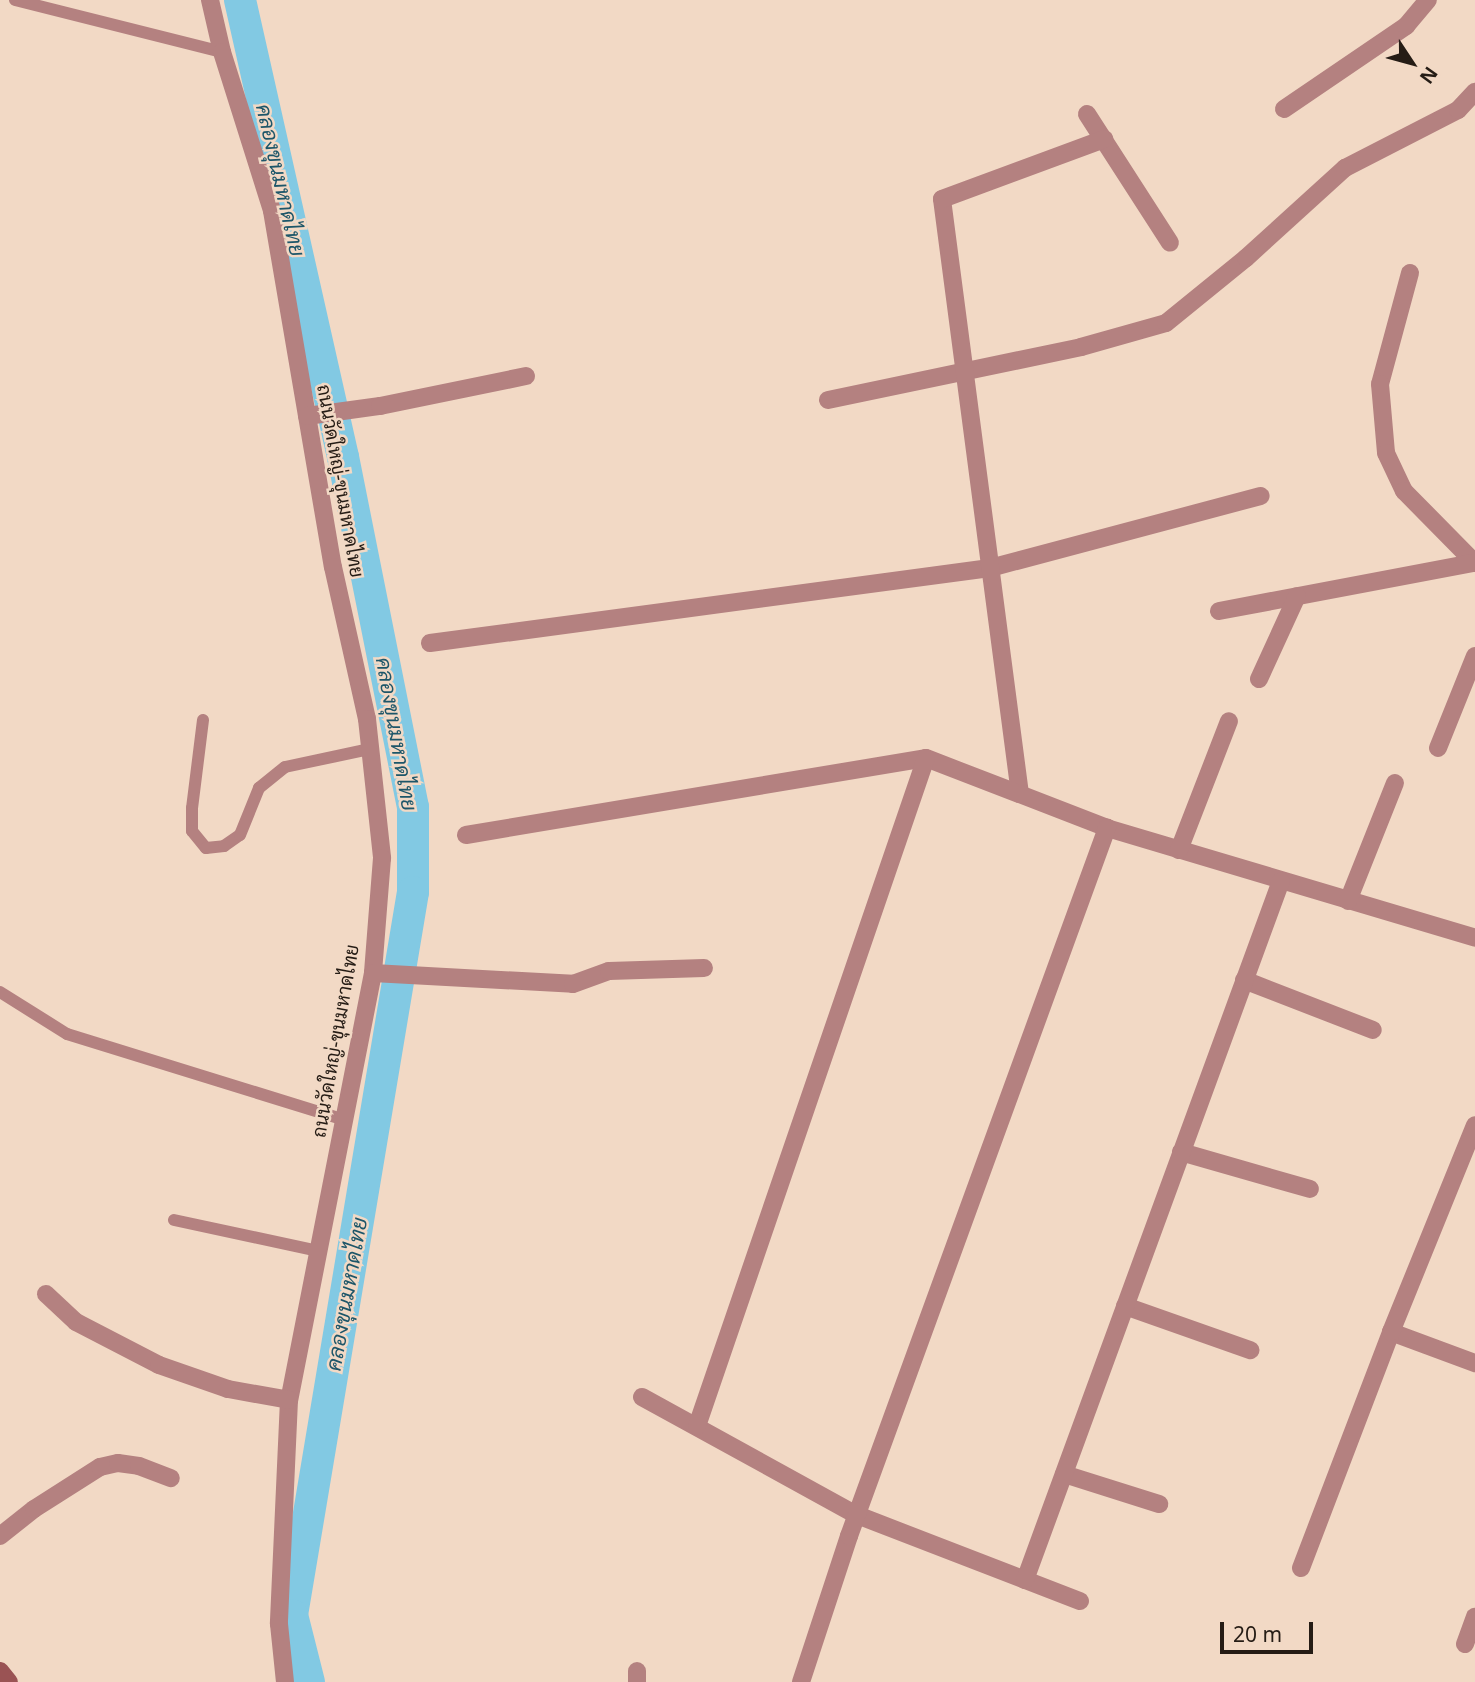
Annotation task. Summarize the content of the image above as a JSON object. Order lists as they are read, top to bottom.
{
  "streets": {
    "street": ["ถนนวัดใหญ่-ขุนมหาดไทย"]
  },
  "water": ["คลองขุนมหาดไทย"],
  "scale_bar": "20 m",
  "north": "bottom right"
}
